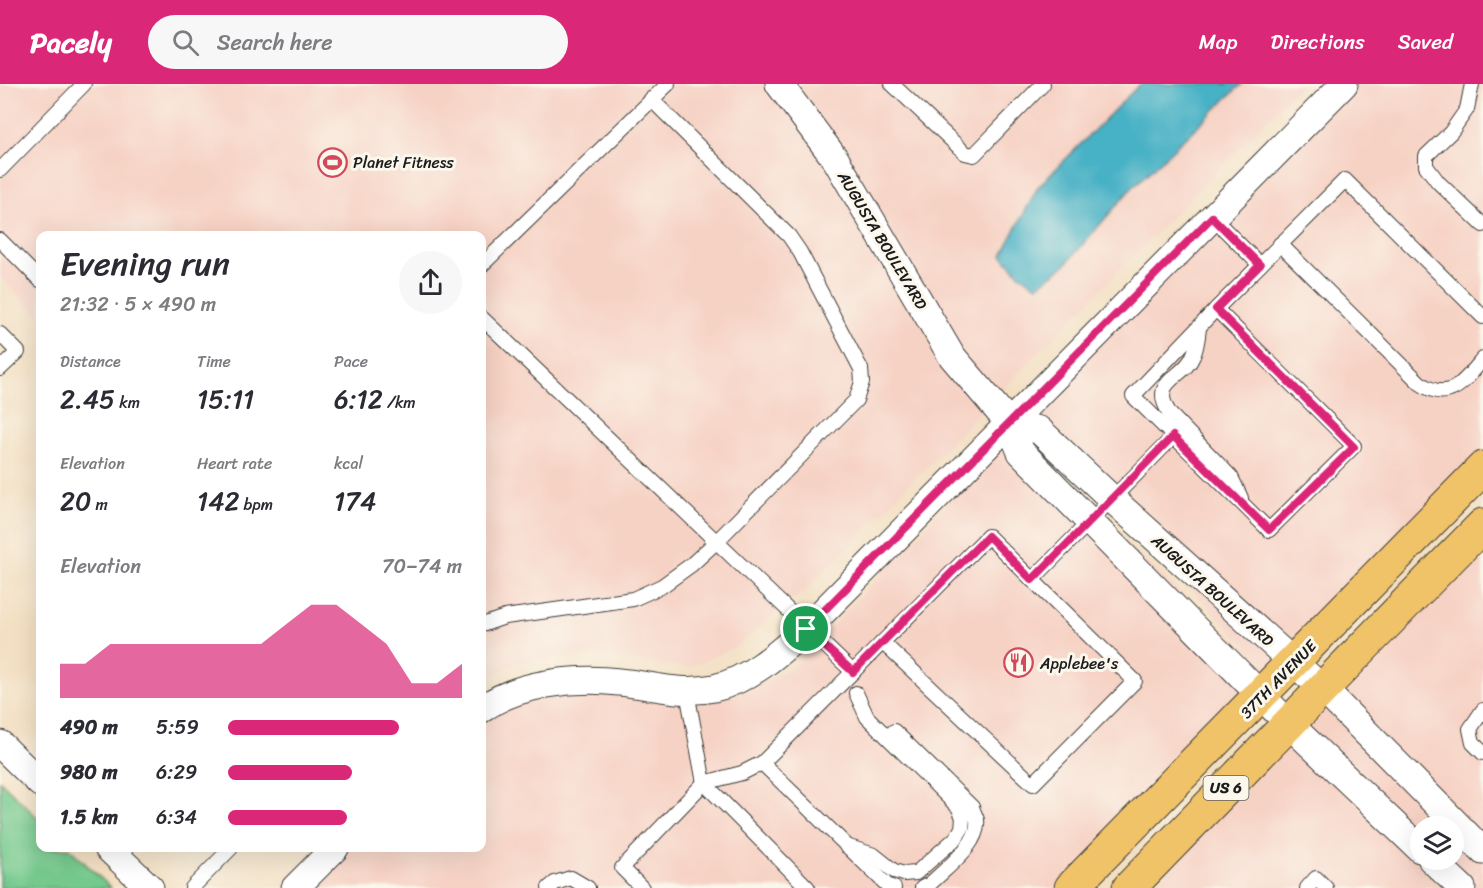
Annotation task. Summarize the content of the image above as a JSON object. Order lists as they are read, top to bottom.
{
  "streets": {
    "main road": ["37TH AVENUE", "US 6"],
    "street": ["AUGUSTA BOULEVARD"]
  },
  "crossings": [
    ["AUGUSTA BOULEVARD", "37TH AVENUE"],
    ["AUGUSTA BOULEVARD", "US 6"]
  ],
  "places": {
    "sports": ["Planet Fitness"],
    "restaurant": ["Applebee's"]
  },
  "page": {
    "header": "Pacely",
    "search": "Search here",
    "nav": ["Map", "Directions", "Saved"],
    "heading": ["Evening run", "21:32 · 5 × 490 m"],
    "stats": [
      ["Distance", "2.45 km"],
      ["Time", "15:11"],
      ["Pace", "6:12 /km"],
      ["Elevation", "20 m"],
      ["Heart rate", "142 bpm"],
      ["kcal", "174"]
    ],
    "chart": ["Elevation", "70–74 m"],
    "list": [
      {
        "name": "490 m",
        "note": "5:59"
      },
      {
        "name": "980 m",
        "note": "6:29"
      },
      {
        "name": "1.5 km",
        "note": "6:34"
      }
    ]
  }
}
